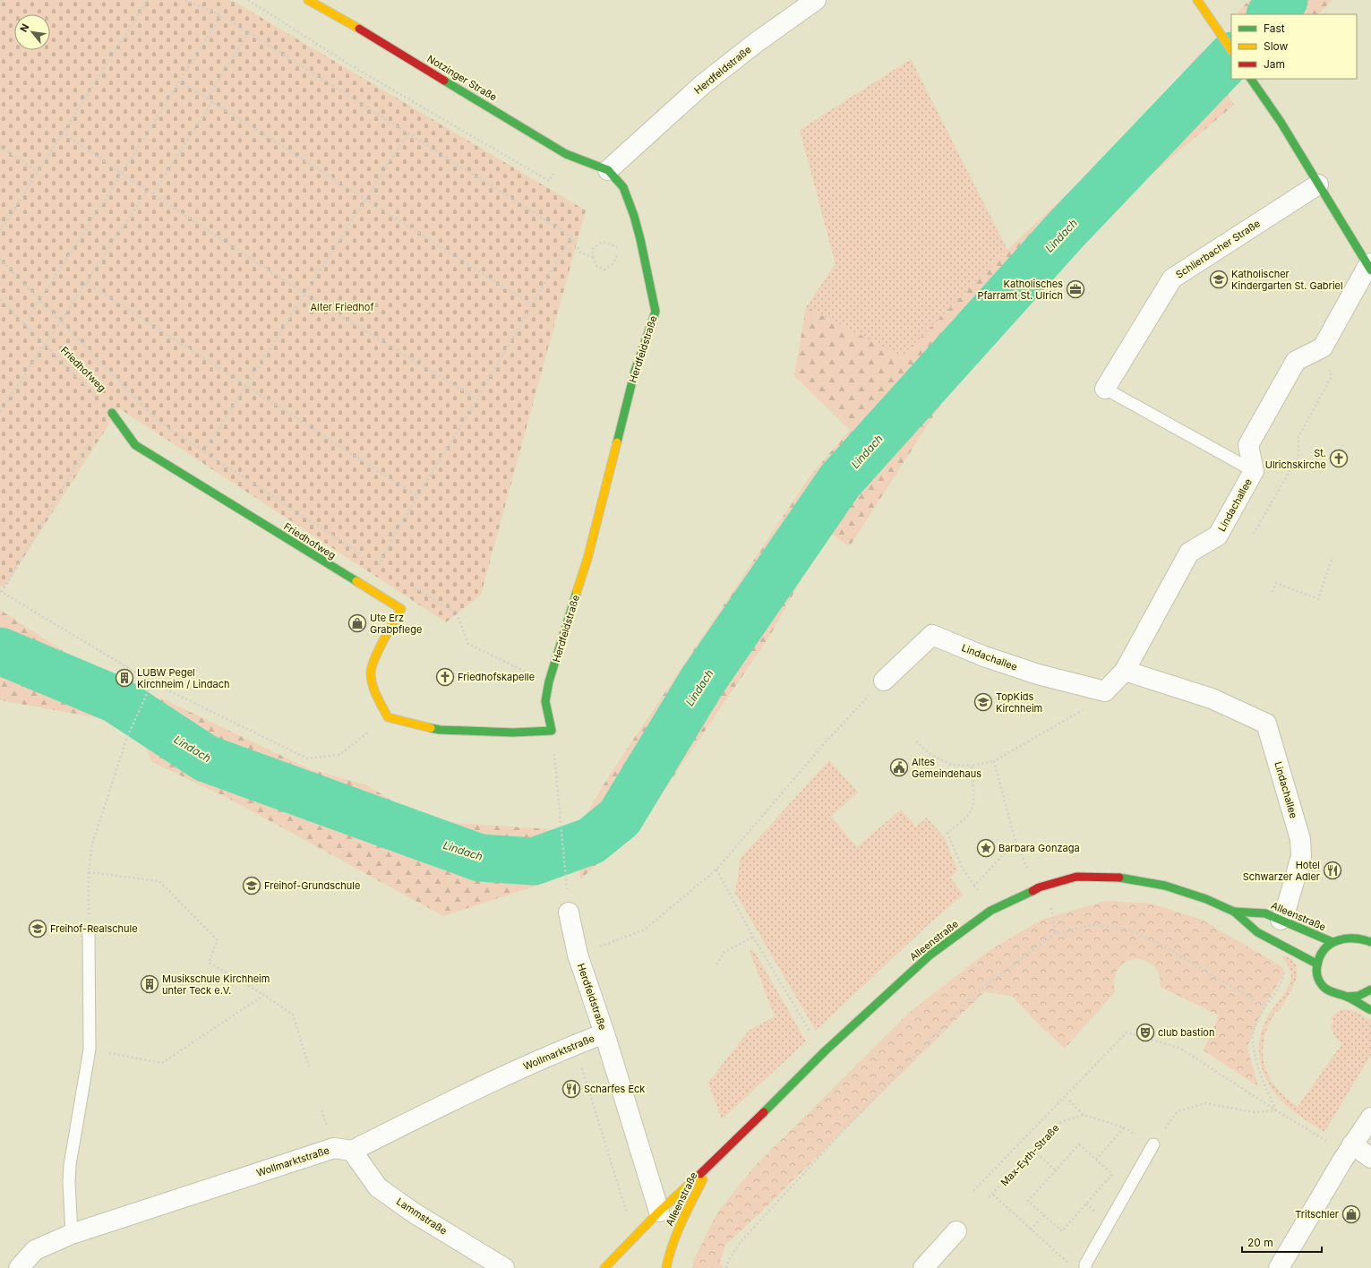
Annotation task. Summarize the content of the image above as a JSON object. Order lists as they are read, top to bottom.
{
  "streets": {
    "street": [
      "Herdfeldstraße",
      "Notzinger Straße",
      "Schlierbacher Straße",
      "Friedhofweg",
      "Lindachallee",
      "Alleenstraße",
      "Wollmarktstraße",
      "Lammstraße"
    ],
    "path": ["Max-Eyth-Straße"]
  },
  "crossings": [
    ["Herdfeldstraße", "Notzinger Straße"],
    ["Herdfeldstraße", "Friedhofweg"],
    ["Herdfeldstraße", "Alleenstraße"],
    ["Herdfeldstraße", "Wollmarktstraße"],
    ["Lindachallee", "Alleenstraße"],
    ["Wollmarktstraße", "Lammstraße"]
  ],
  "water": ["Lindach"],
  "parks": ["Alter Friedhof"],
  "places": {
    "school or university": [
      "Katholischer Kindergarten St. Gabriel",
      "TopKids Kirchheim",
      "Freihof-Grundschule",
      "Freihof-Realschule"
    ],
    "office": ["Katholisches Pfarramt St. Ulrich"],
    "church": ["St. Ulrichskirche", "Friedhofskapelle"],
    "shop": ["Ute Erz Grabpflege", "Tritschler"],
    "building": ["LUBW Pegel Kirchheim / Lindach", "Musikschule Kirchheim unter Teck e.V."],
    "public building": ["Altes Gemeindehaus"],
    "place": ["Barbara Gonzaga"],
    "restaurant": ["Hotel Schwarzer Adler", "Scharfes Eck"],
    "theatre": ["club bastion"]
  },
  "legend": ["Fast", "Slow", "Jam"],
  "scale_bar": "20 m",
  "north": "top left"
}
